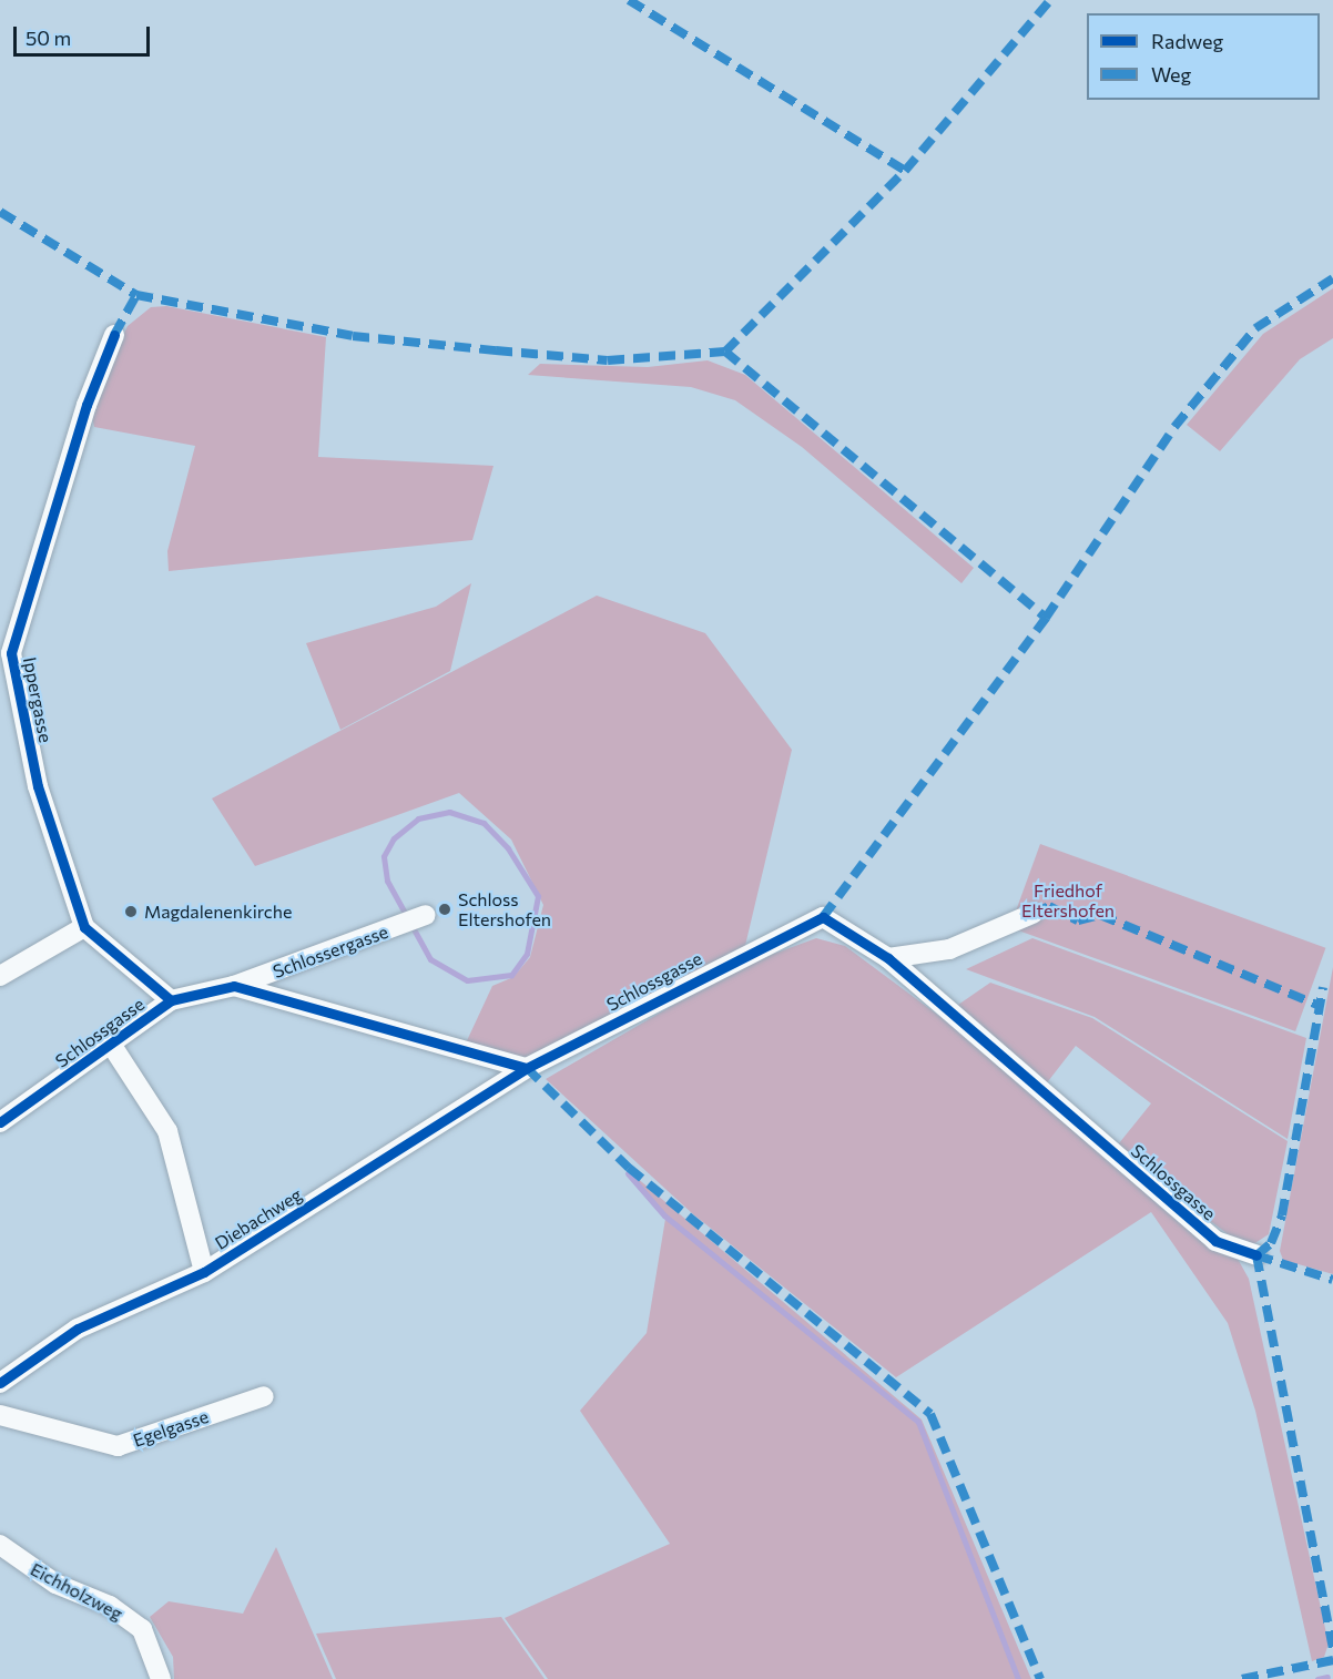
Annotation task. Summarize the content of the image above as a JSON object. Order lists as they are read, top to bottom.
{
  "streets": {
    "street": [
      "Ippergasse",
      "Schlossergasse",
      "Schlossgasse",
      "Diebachweg",
      "Egelgasse",
      "Eichholzweg"
    ]
  },
  "crossings": [
    ["Schlossergasse", "Schlossgasse"],
    ["Schlossgasse", "Diebachweg"]
  ],
  "parks": ["Friedhof Eltershofen"],
  "places": ["Schloss Eltershofen", "Magdalenenkirche"],
  "legend": ["Radweg", "Weg"],
  "scale_bar": "50 m"
}
